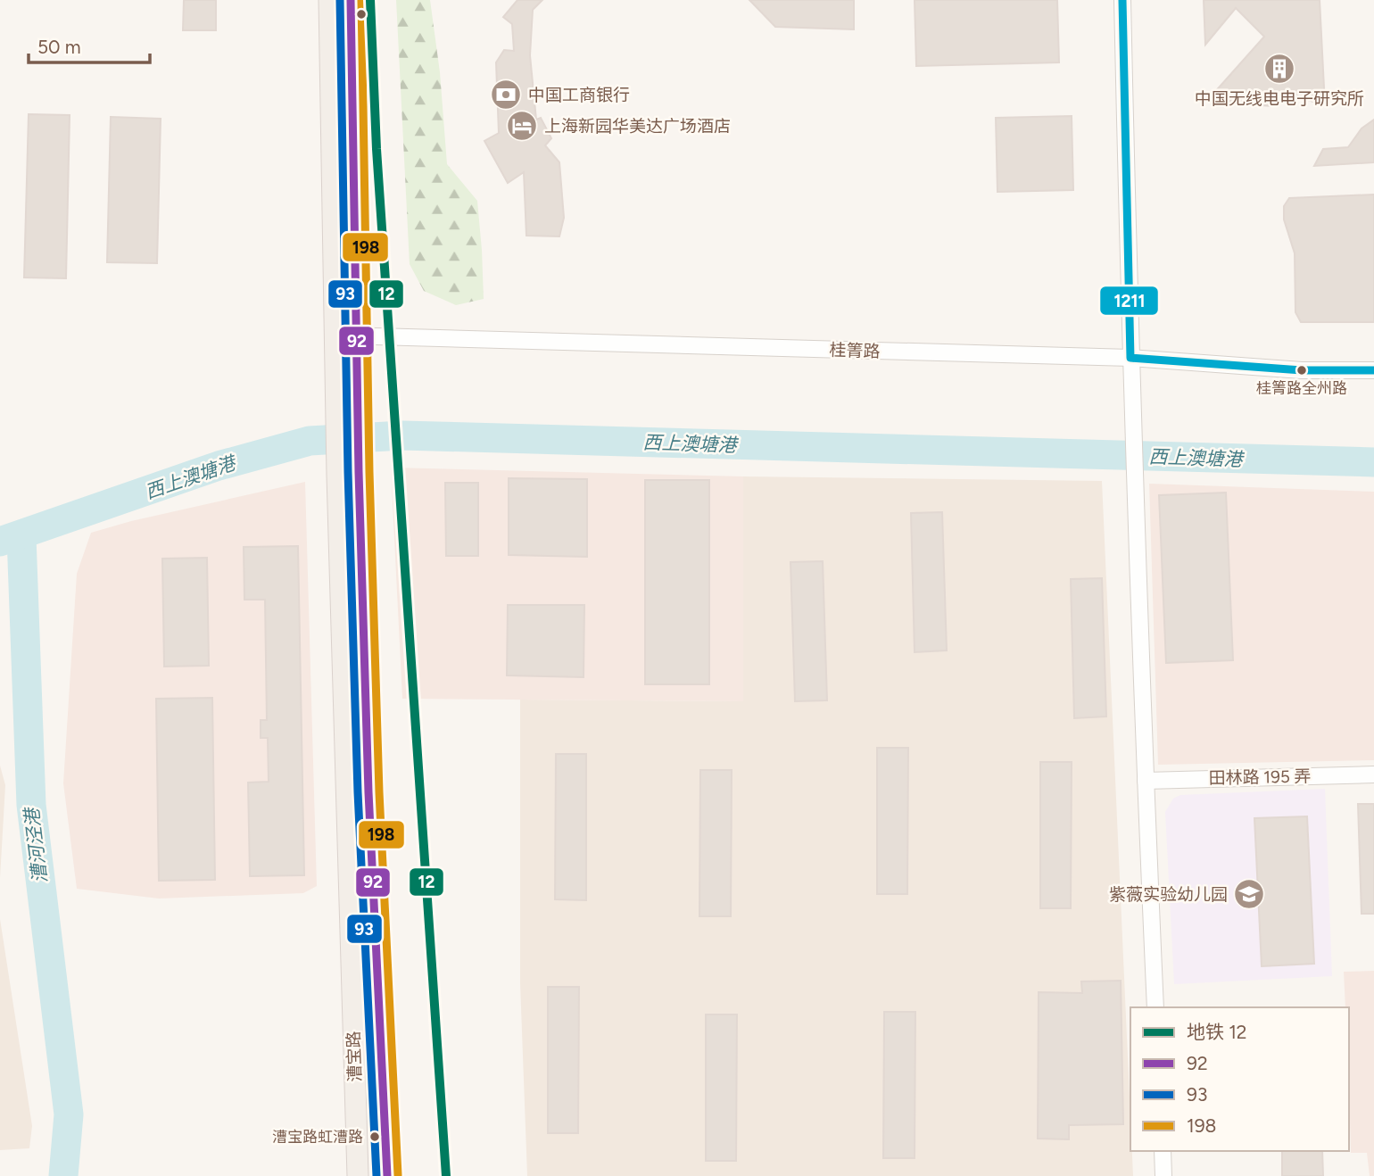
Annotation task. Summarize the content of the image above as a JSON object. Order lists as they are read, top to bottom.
{
  "streets": {
    "main road": ["漕宝路"],
    "street": ["桂箐路", "田林路 195 弄"]
  },
  "crossings": [
    ["桂箐路", "漕宝路"]
  ],
  "water": ["西上澳塘港", "漕河泾港"],
  "places": {
    "building": ["中国无线电电子研究所"],
    "bank": ["中国工商银行"],
    "hotel": ["上海新园华美达广场酒店"],
    "other": ["桂箐路全州路", "漕宝路虹漕路"],
    "school or university": ["紫薇实验幼儿园"]
  },
  "lines": [
    "metro line 12",
    "transit line 92",
    "transit line 93",
    "transit line 198",
    "transit line 1211"
  ],
  "legend": [
    "地铁 12",
    "92",
    "93",
    "198"
  ],
  "scale_bar": "50 m"
}
